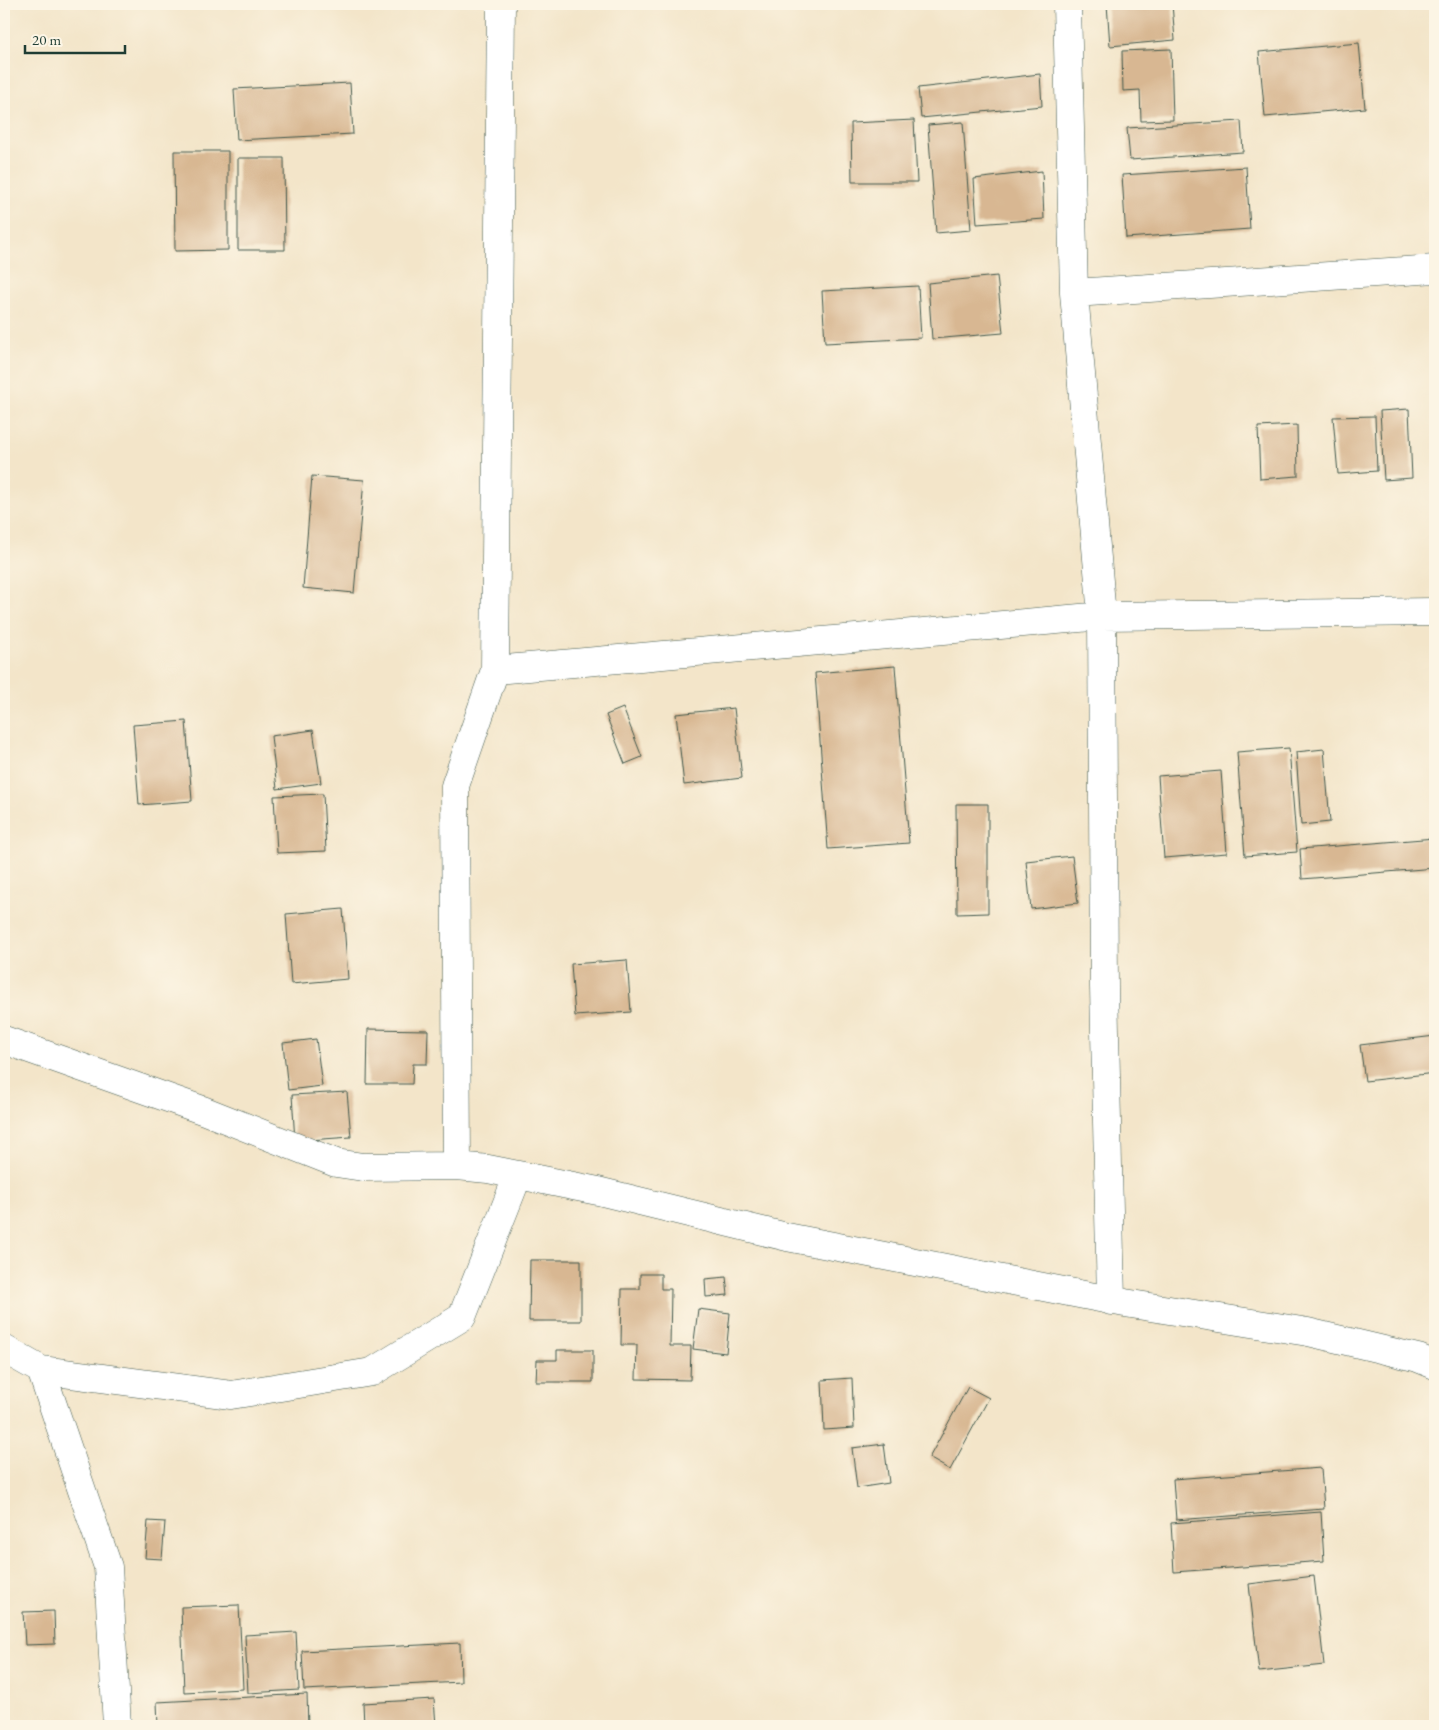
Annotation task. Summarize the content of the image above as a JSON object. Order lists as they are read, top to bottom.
{
  "scale_bar": "20 m"
}
